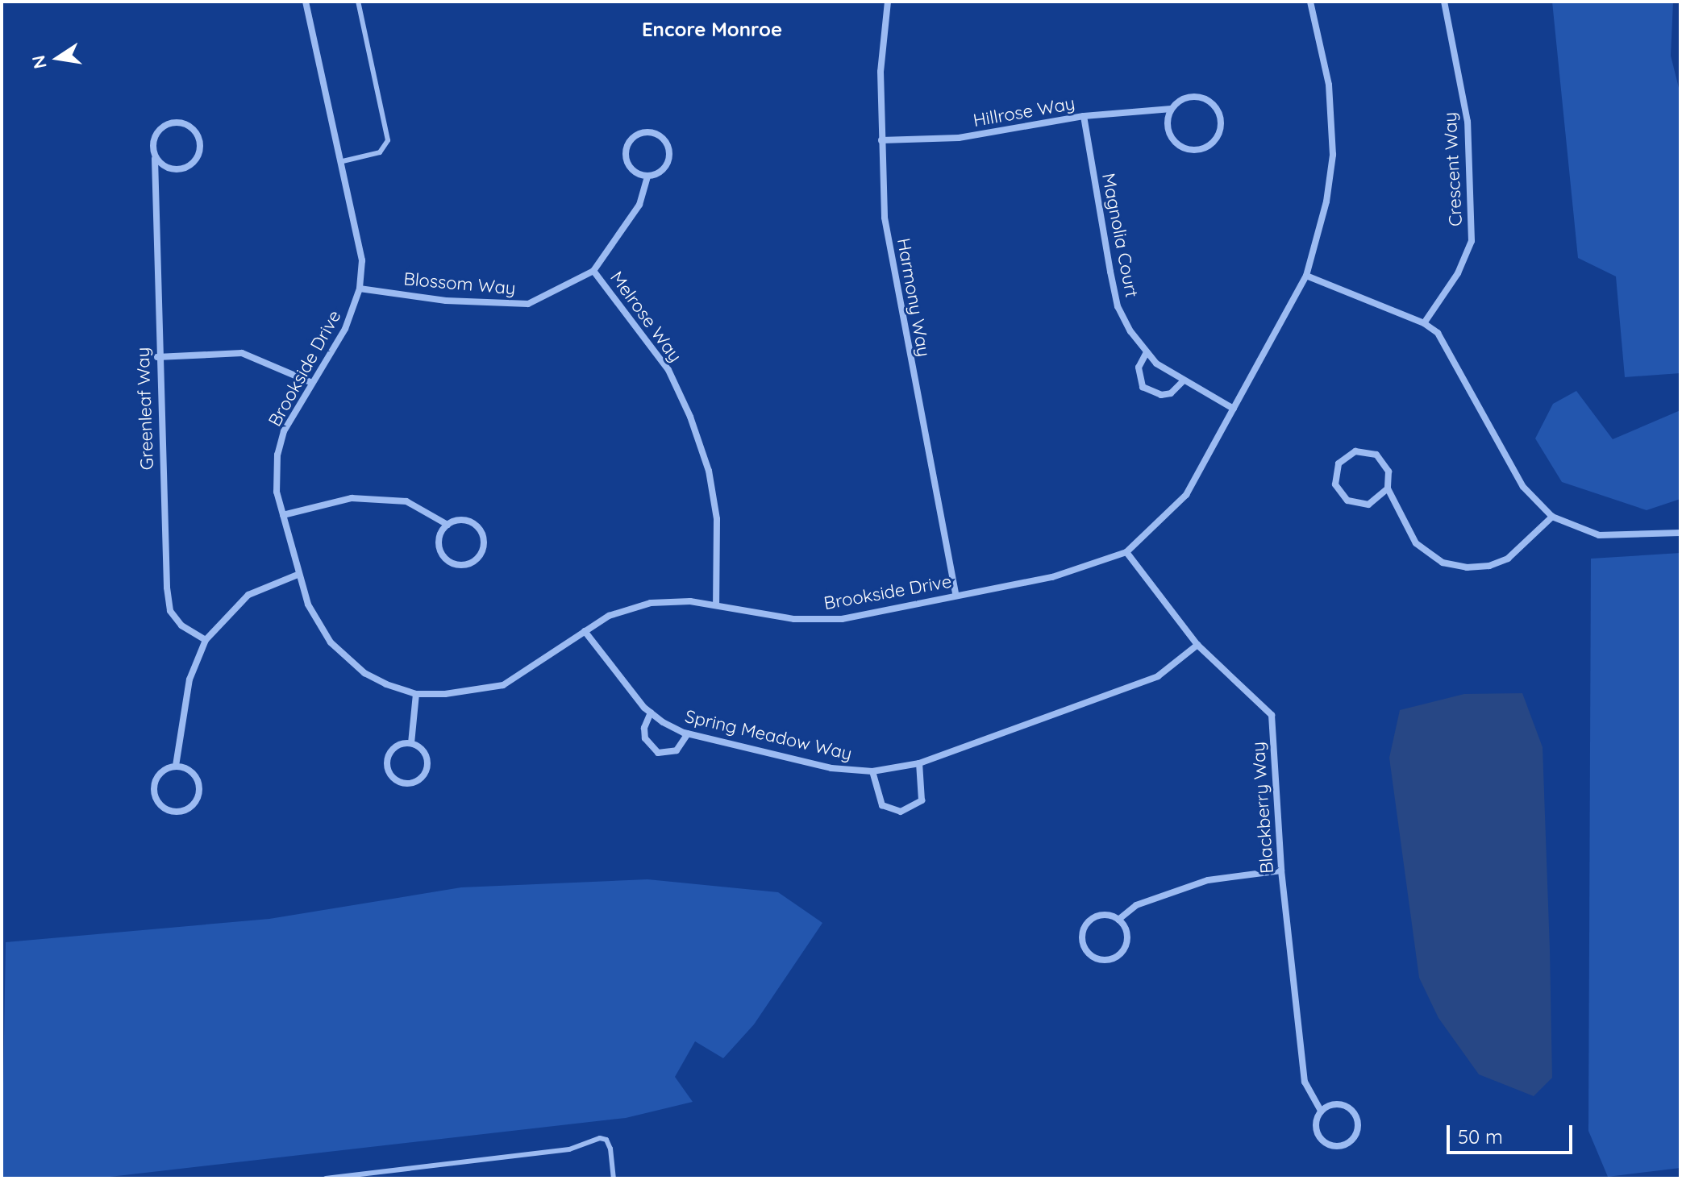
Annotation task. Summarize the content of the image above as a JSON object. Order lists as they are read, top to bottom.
{
  "streets": {
    "street": [
      "Hillrose Way",
      "Crescent Way",
      "Magnolia Court",
      "Blossom Way",
      "Harmony Way",
      "Melrose Way",
      "Brookside Drive",
      "Greenleaf Way",
      "Spring Meadow Way",
      "Blackberry Way"
    ]
  },
  "crossings": [
    ["Hillrose Way", "Magnolia Court"],
    ["Hillrose Way", "Harmony Way"],
    ["Magnolia Court", "Brookside Drive"],
    ["Blossom Way", "Melrose Way"],
    ["Blossom Way", "Brookside Drive"],
    ["Harmony Way", "Brookside Drive"],
    ["Melrose Way", "Brookside Drive"],
    ["Brookside Drive", "Spring Meadow Way"],
    ["Brookside Drive", "Blackberry Way"],
    ["Spring Meadow Way", "Blackberry Way"]
  ],
  "districts": ["Encore Monroe"],
  "scale_bar": "50 m",
  "north": "left"
}
